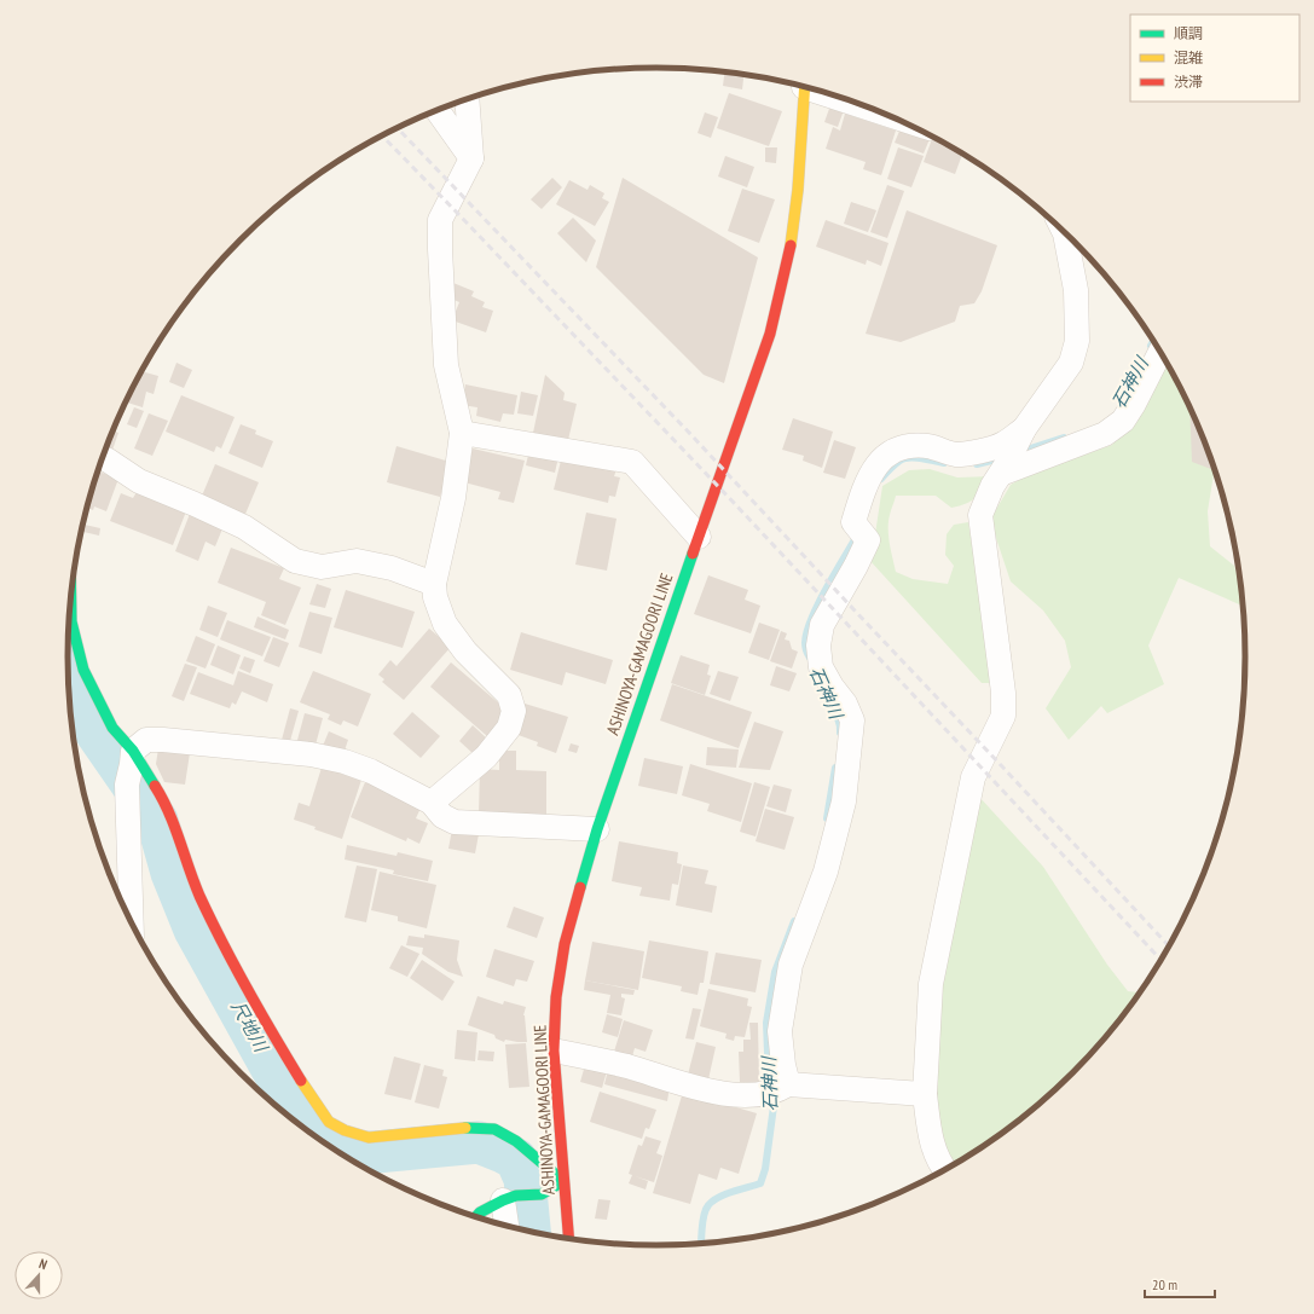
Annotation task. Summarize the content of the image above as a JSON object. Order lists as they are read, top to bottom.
{
  "streets": {
    "main road": ["ASHINOYA-GAMAGOORI LINE"]
  },
  "water": ["石神川", "尺地川"],
  "legend": ["順調", "混雑", "渋滞"],
  "scale_bar": "20 m",
  "north": "top"
}
